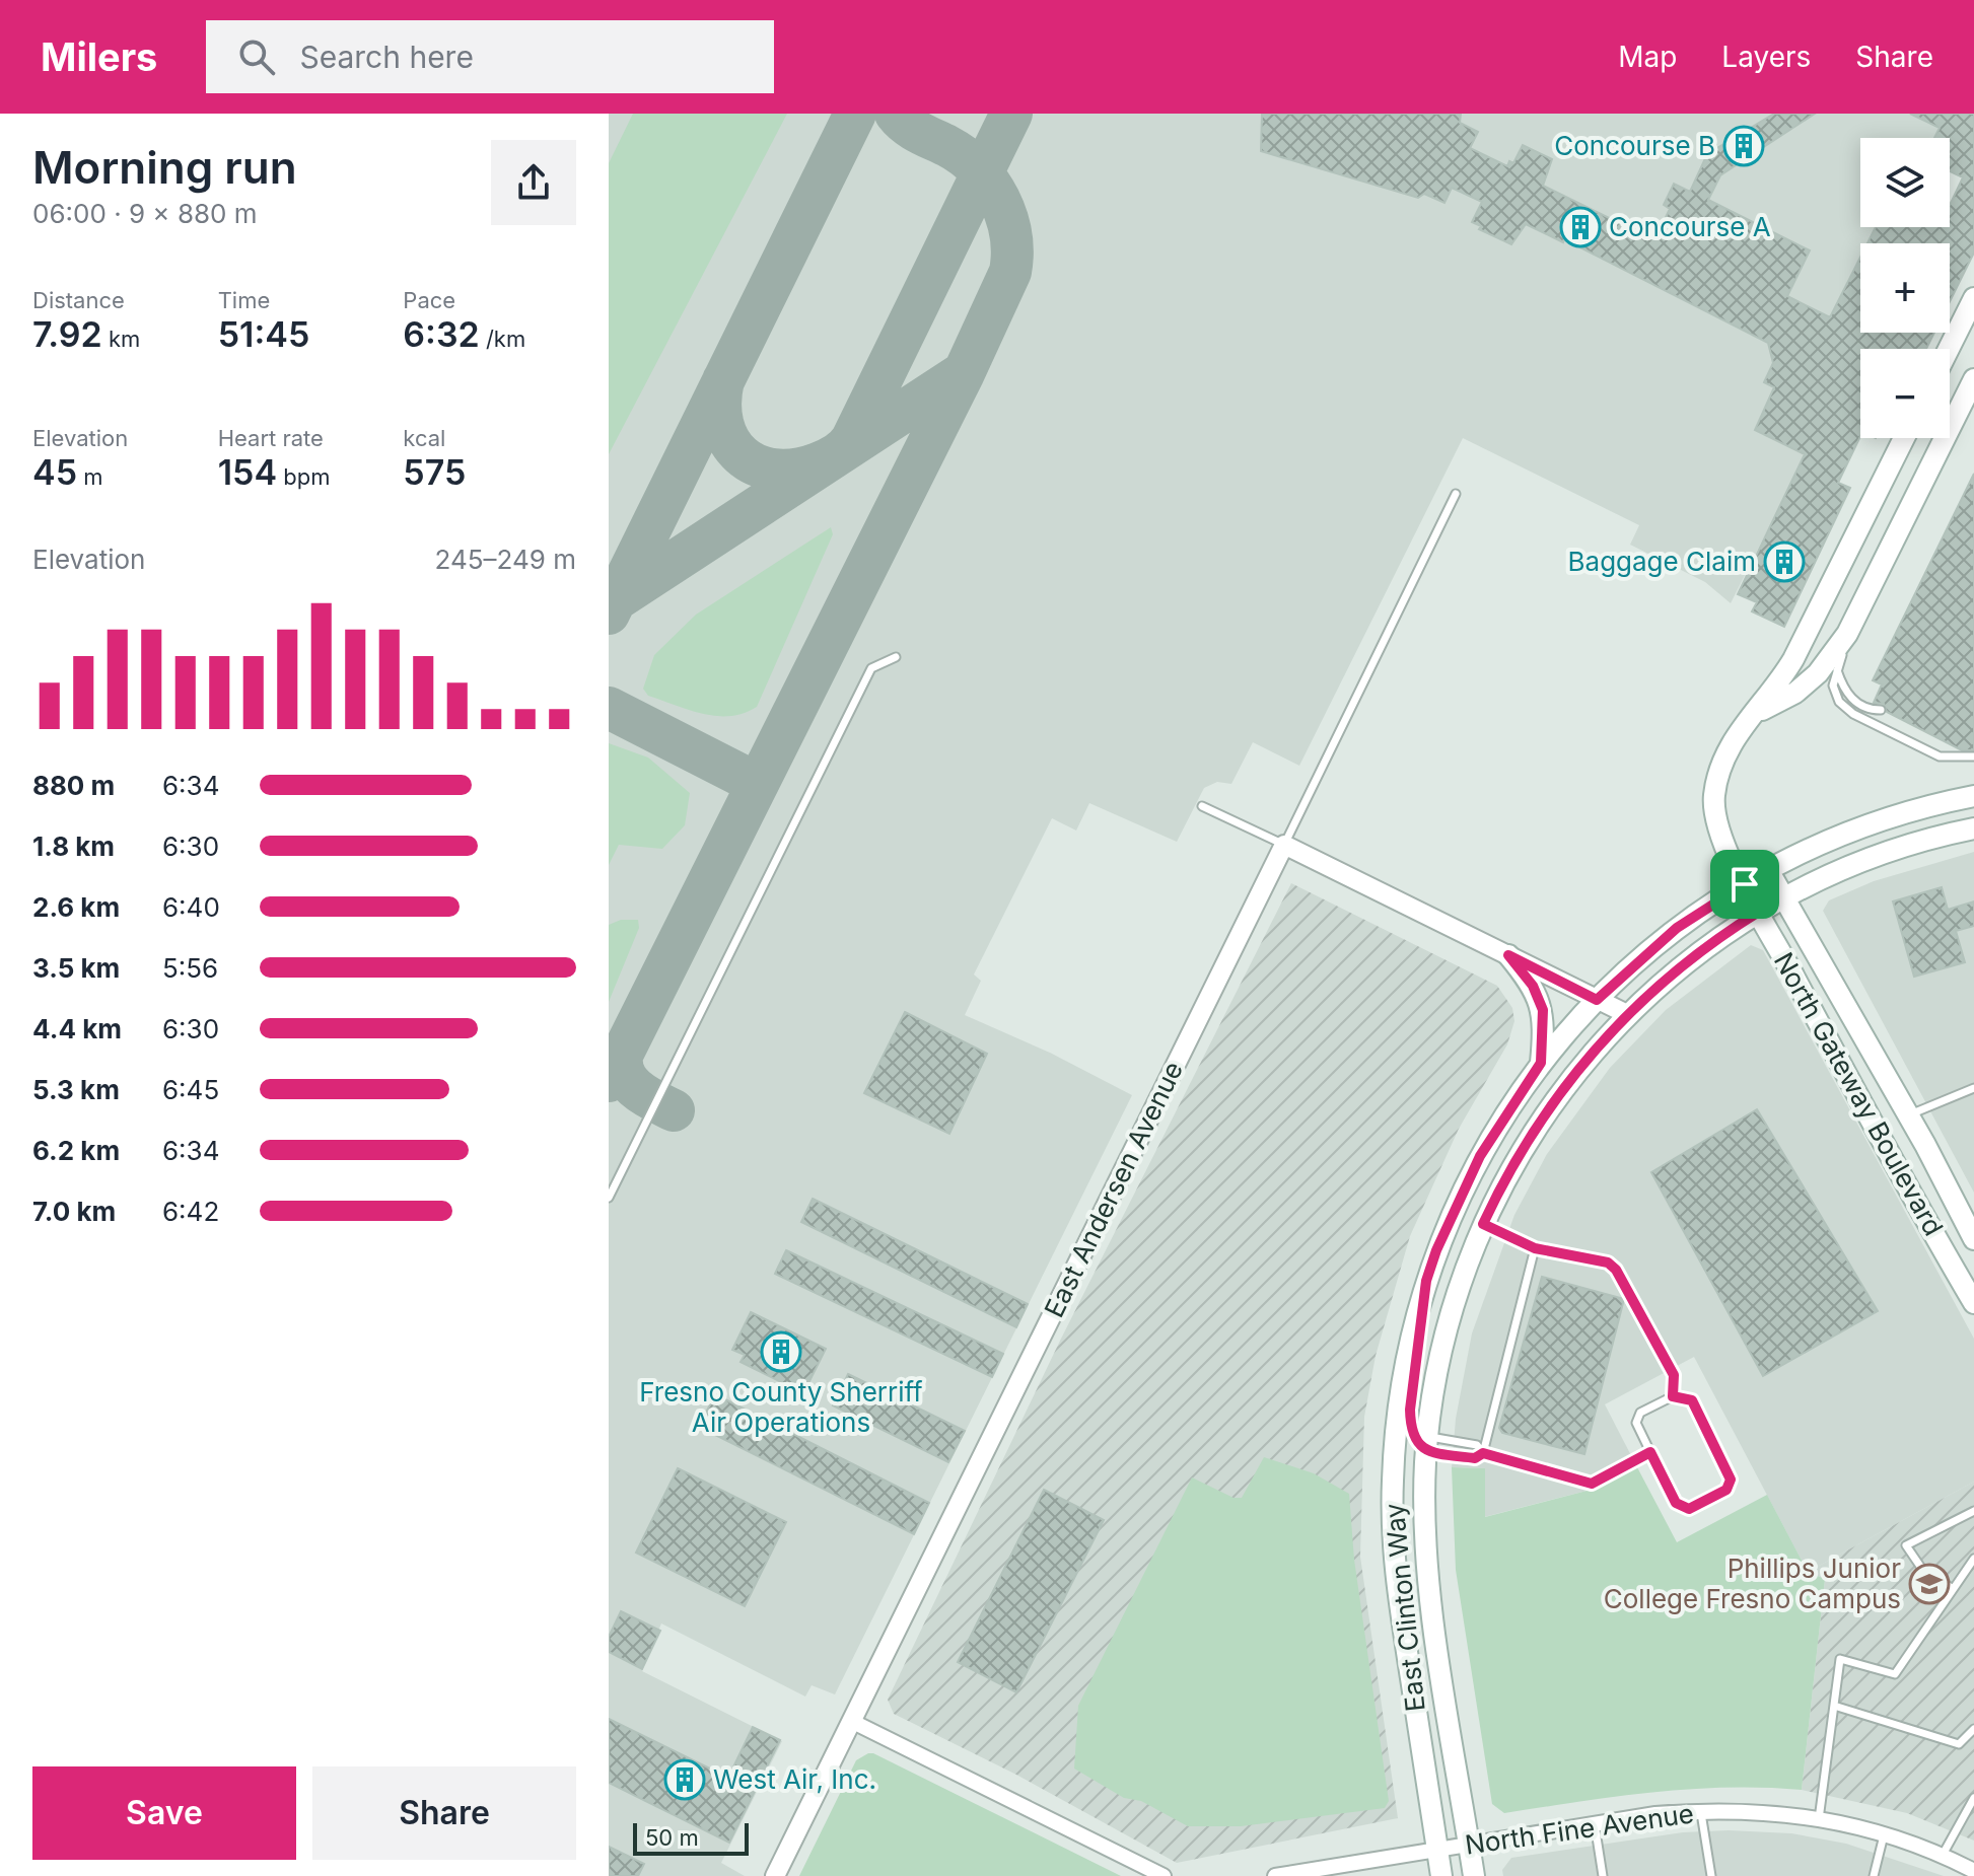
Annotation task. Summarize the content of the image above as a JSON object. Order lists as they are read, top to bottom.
{
  "streets": {
    "main road": ["North Gateway Boulevard", "East Clinton Way"],
    "street": ["East Andersen Avenue", "North Fine Avenue"]
  },
  "crossings": [
    ["North Gateway Boulevard", "East Clinton Way"],
    ["East Clinton Way", "North Fine Avenue"]
  ],
  "places": {
    "building": [
      "Concourse B",
      "Concourse A",
      "Baggage Claim",
      "Fresno County Sherriff Air Operations",
      "West Air, Inc."
    ],
    "school or university": ["Phillips Junior College Fresno Campus"]
  },
  "scale_bar": "50 m",
  "page": {
    "header": "Milers",
    "search": "Search here",
    "nav": ["Map", "Layers", "Share"],
    "heading": ["Morning run", "06:00 · 9 × 880 m"],
    "map_buttons": ["+", "−"],
    "stats": [
      ["Distance", "7.92 km"],
      ["Time", "51:45"],
      ["Pace", "6:32 /km"],
      ["Elevation", "45 m"],
      ["Heart rate", "154 bpm"],
      ["kcal", "575"]
    ],
    "chart": ["Elevation", "245–249 m"],
    "list": [
      {
        "name": "880 m",
        "note": "6:34"
      },
      {
        "name": "1.8 km",
        "note": "6:30"
      },
      {
        "name": "2.6 km",
        "note": "6:40"
      },
      {
        "name": "3.5 km",
        "note": "5:56"
      },
      {
        "name": "4.4 km",
        "note": "6:30"
      },
      {
        "name": "5.3 km",
        "note": "6:45"
      },
      {
        "name": "6.2 km",
        "note": "6:34"
      },
      {
        "name": "7.0 km",
        "note": "6:42"
      }
    ],
    "buttons": ["Save", "Share"],
    "scale": "50 m"
  }
}
